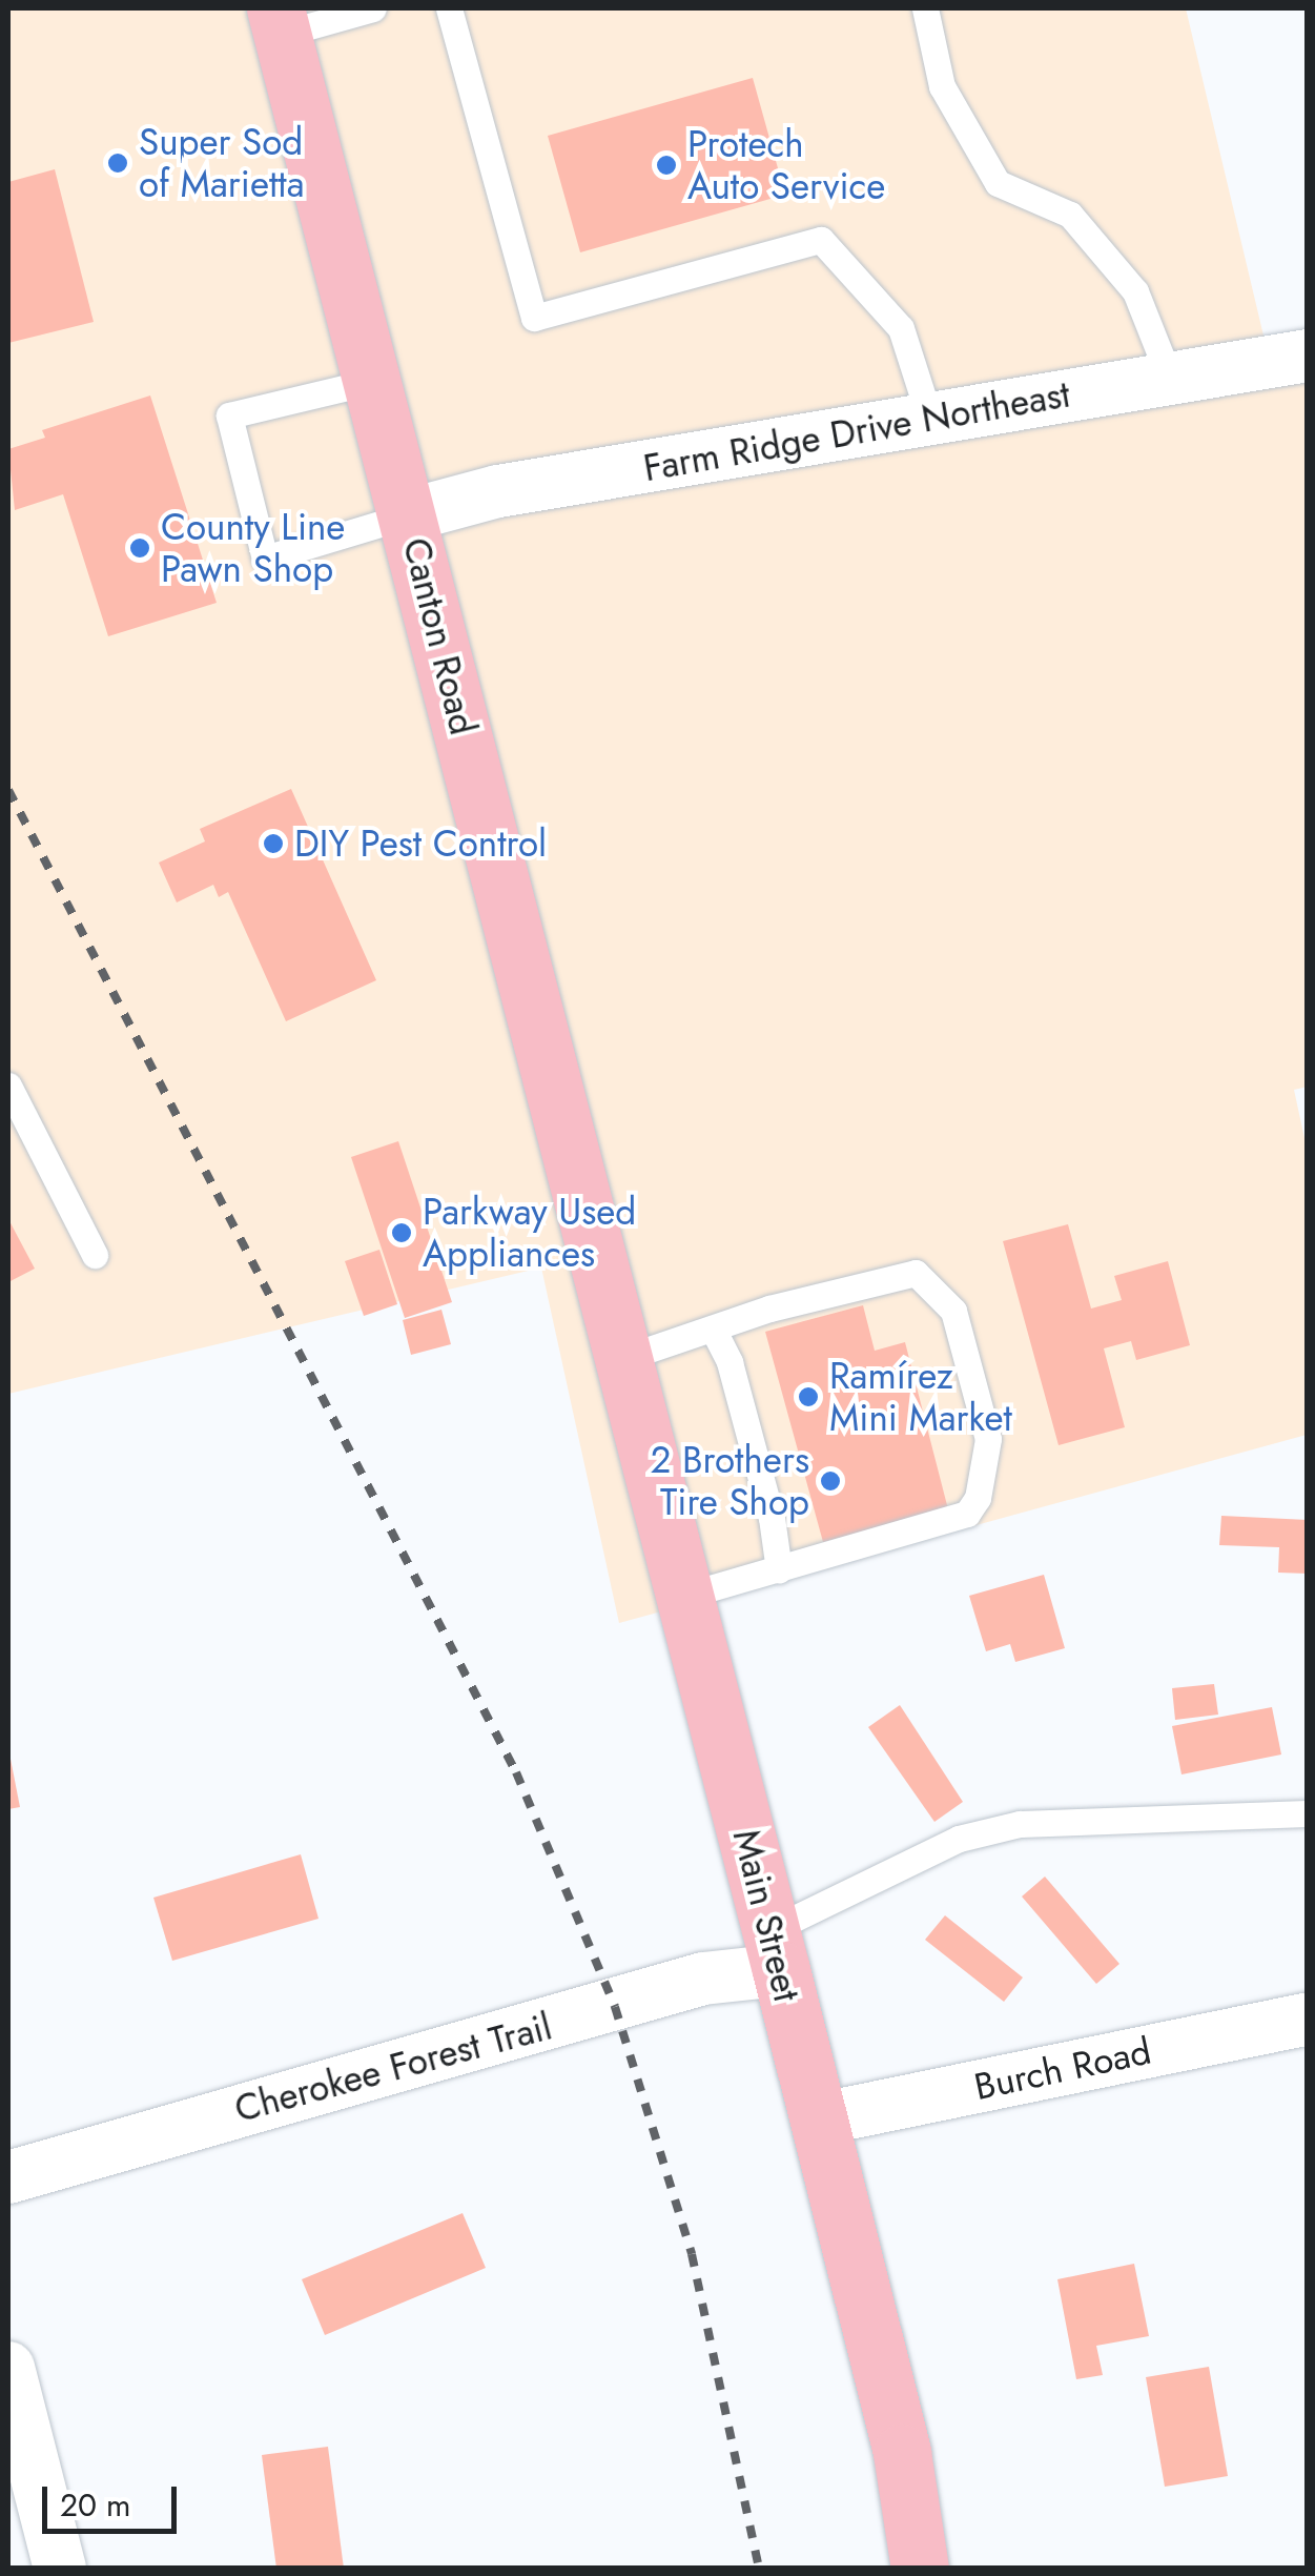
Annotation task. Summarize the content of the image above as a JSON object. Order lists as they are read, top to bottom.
{
  "streets": {
    "main road": ["Canton Road", "Main Street"],
    "street": ["Farm Ridge Drive Northeast", "Cherokee Forest Trail", "Burch Road"]
  },
  "crossings": [
    ["Farm Ridge Drive Northeast", "Canton Road"],
    ["Canton Road", "Main Street"],
    ["Main Street", "Cherokee Forest Trail"],
    ["Main Street", "Burch Road"]
  ],
  "places": [
    "Super Sod of Marietta",
    "Protech Auto Service",
    "County Line Pawn Shop",
    "DIY Pest Control",
    "Parkway Used Appliances",
    "Ramírez Mini Market",
    "2 Brothers Tire Shop"
  ],
  "scale_bar": "20 m"
}
